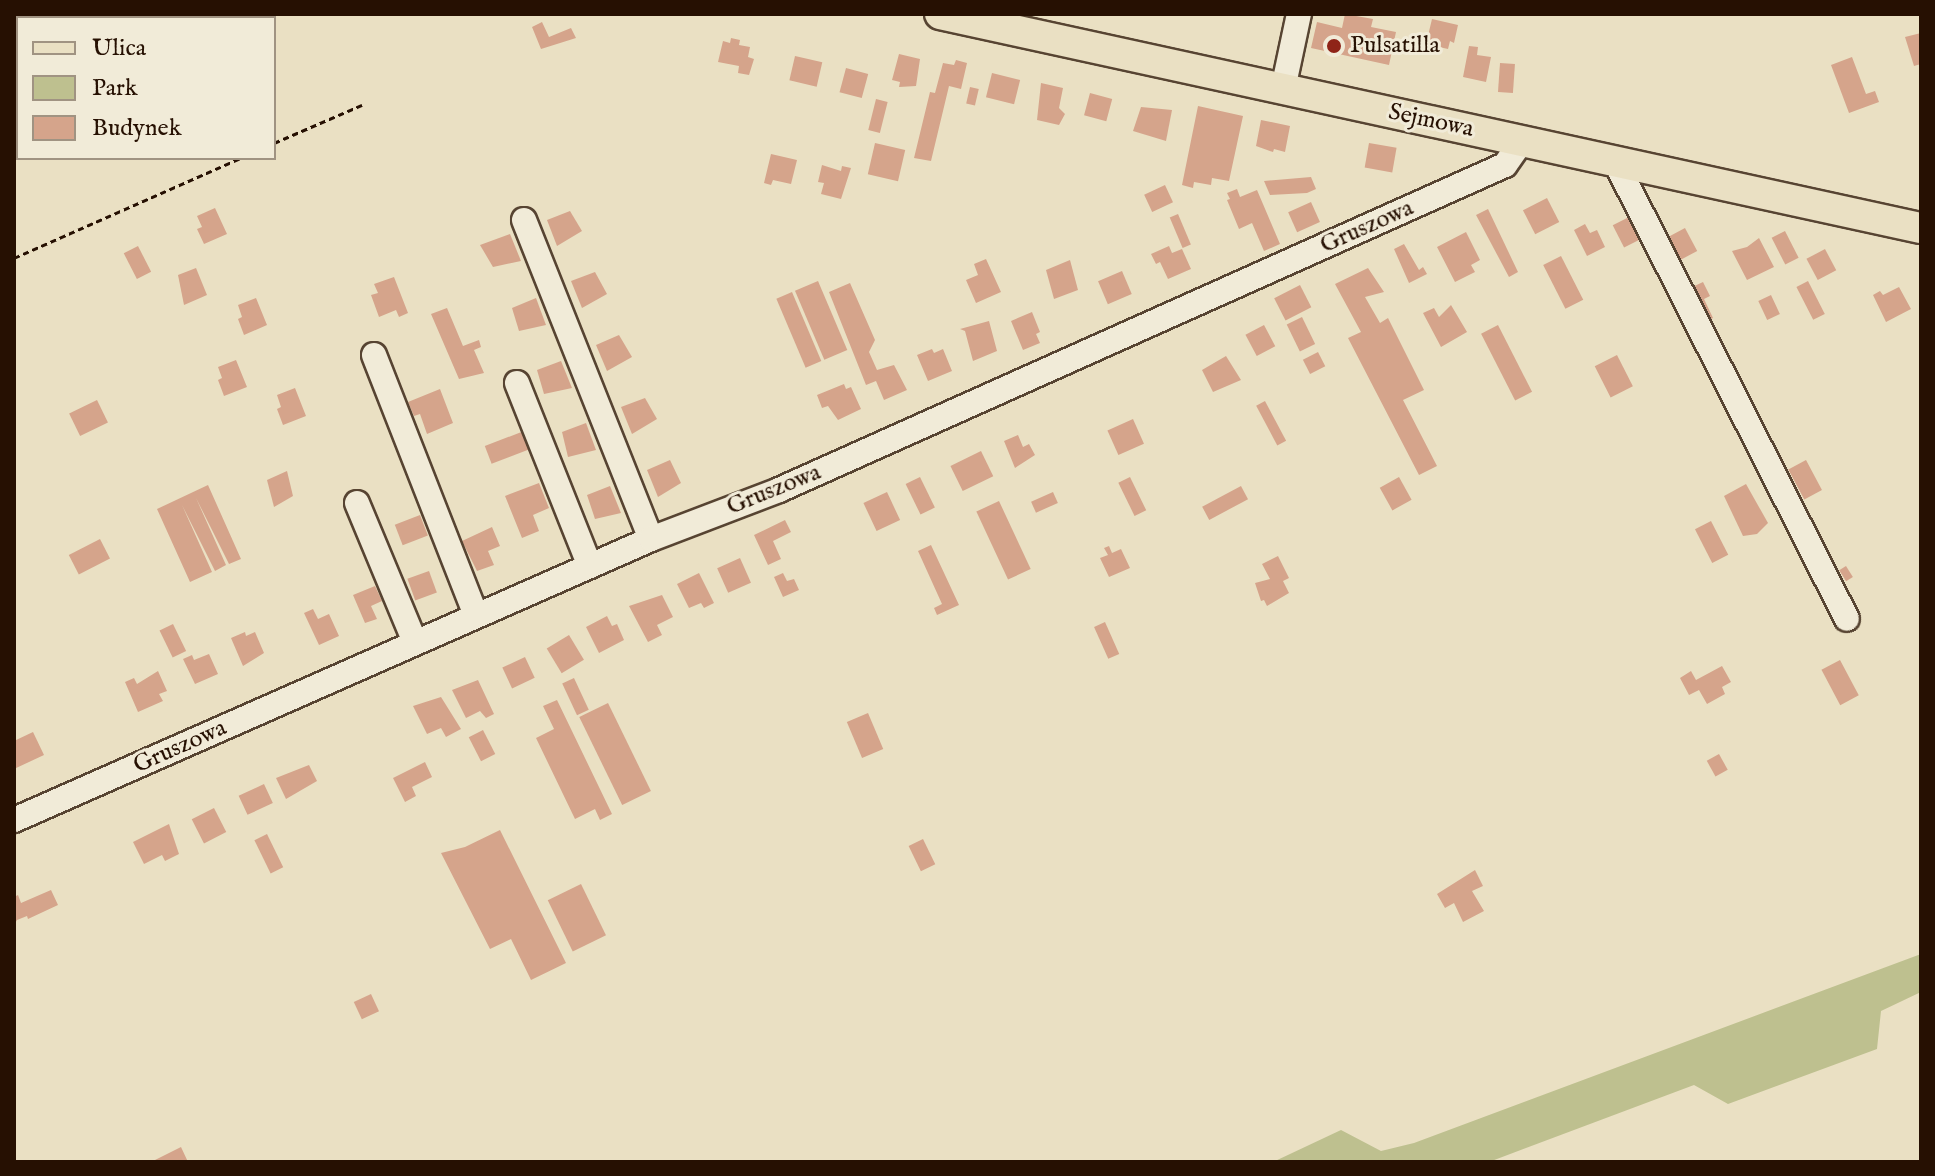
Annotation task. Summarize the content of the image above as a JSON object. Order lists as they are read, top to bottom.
{
  "streets": {
    "main road": ["Sejmowa"],
    "street": ["Gruszowa"]
  },
  "crossings": [
    ["Sejmowa", "Gruszowa"]
  ],
  "places": ["Pulsatilla"],
  "legend": ["Ulica", "Park", "Budynek"]
}
